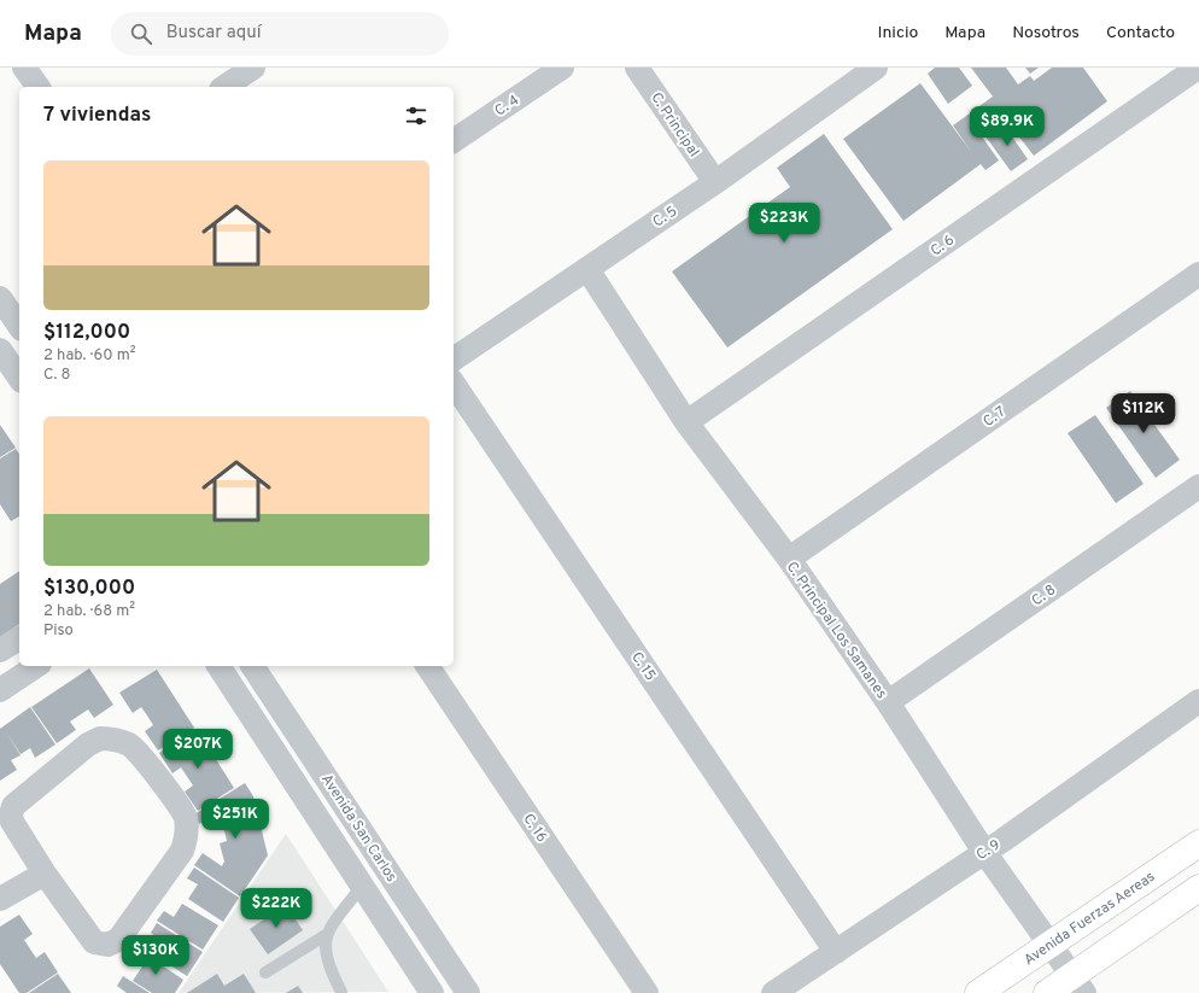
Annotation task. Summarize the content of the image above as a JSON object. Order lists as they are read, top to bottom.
{
  "streets": {
    "street": [
      "C. 4",
      "C. Principal",
      "C. 5",
      "C. 6",
      "C. 7",
      "C. 8",
      "C. Principal Los Samanes",
      "C. 15",
      "Avenida San Carlos",
      "C. 16",
      "C. 9",
      "Avenida Fuerzas Aereas"
    ]
  },
  "crossings": [
    ["C. Principal", "C. 5"],
    ["C. 5", "C. Principal Los Samanes"],
    ["C. 6", "C. Principal Los Samanes"],
    ["C. 7", "C. Principal Los Samanes"],
    ["C. 8", "C. Principal Los Samanes"],
    ["C. Principal Los Samanes", "C. 9"],
    ["C. Principal Los Samanes", "Avenida Fuerzas Aereas"],
    ["C. 15", "C. 9"]
  ],
  "page": {
    "header": "Mapa",
    "search": "Buscar aquí",
    "nav": [
      "Inicio",
      "Mapa",
      "Nosotros",
      "Contacto"
    ],
    "heading": "7 viviendas",
    "price": [
      "$89.9K",
      "$223K",
      "$112K",
      "$207K",
      "$251K",
      "$222K",
      "$130K"
    ],
    "list": [
      {
        "name": "$112,000",
        "note": "2 hab. · 60 m² · C. 8"
      },
      {
        "name": "$130,000",
        "note": "2 hab. · 68 m² · Piso"
      }
    ]
  }
}
